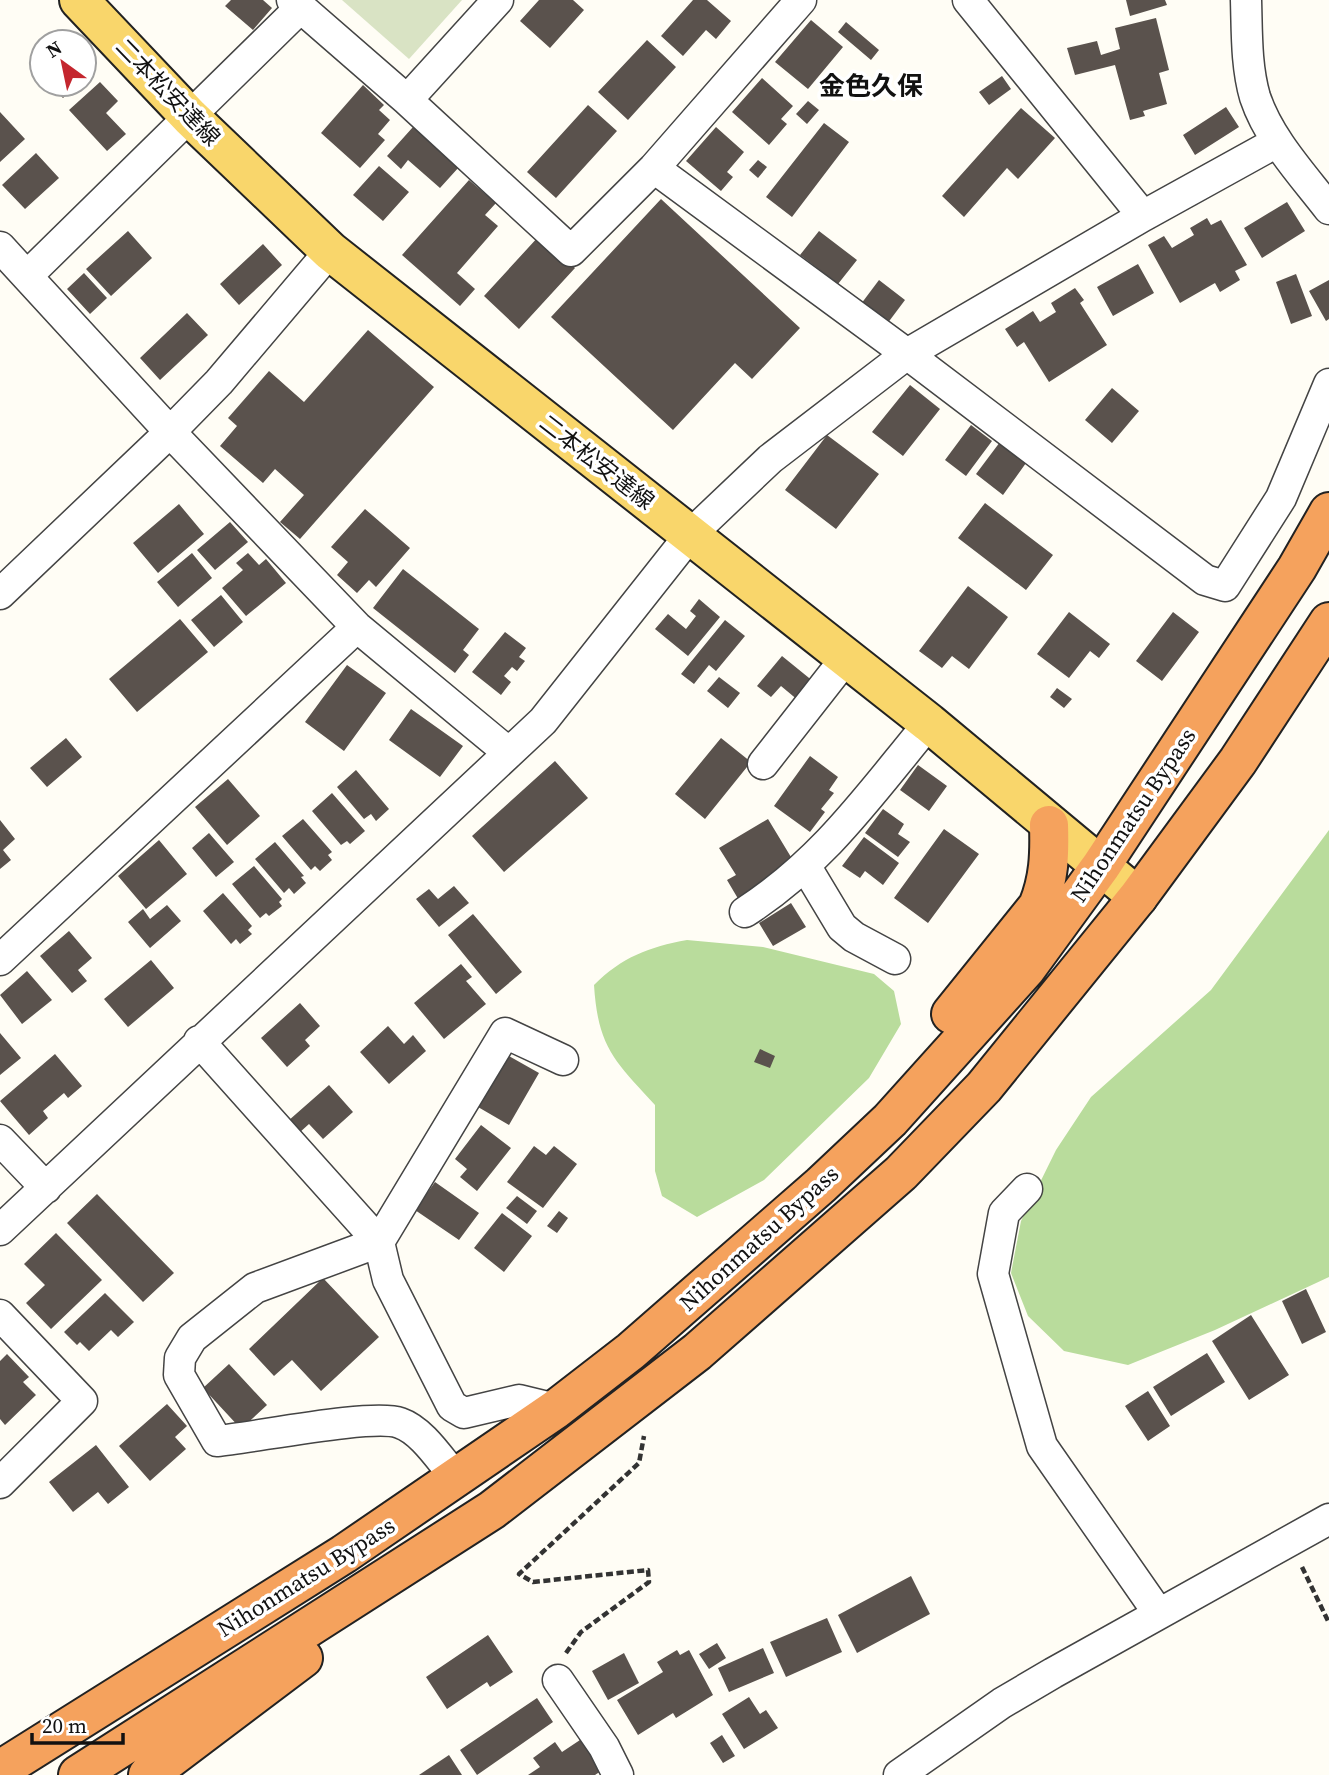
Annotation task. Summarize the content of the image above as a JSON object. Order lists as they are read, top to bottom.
{
  "streets": {
    "highway": ["Nihonmatsu Bypass"],
    "main road": ["二本松安達線"]
  },
  "crossings": [
    ["二本松安達線", "Nihonmatsu Bypass"]
  ],
  "districts": ["金色久保"],
  "scale_bar": "20 m",
  "north": "top left"
}
